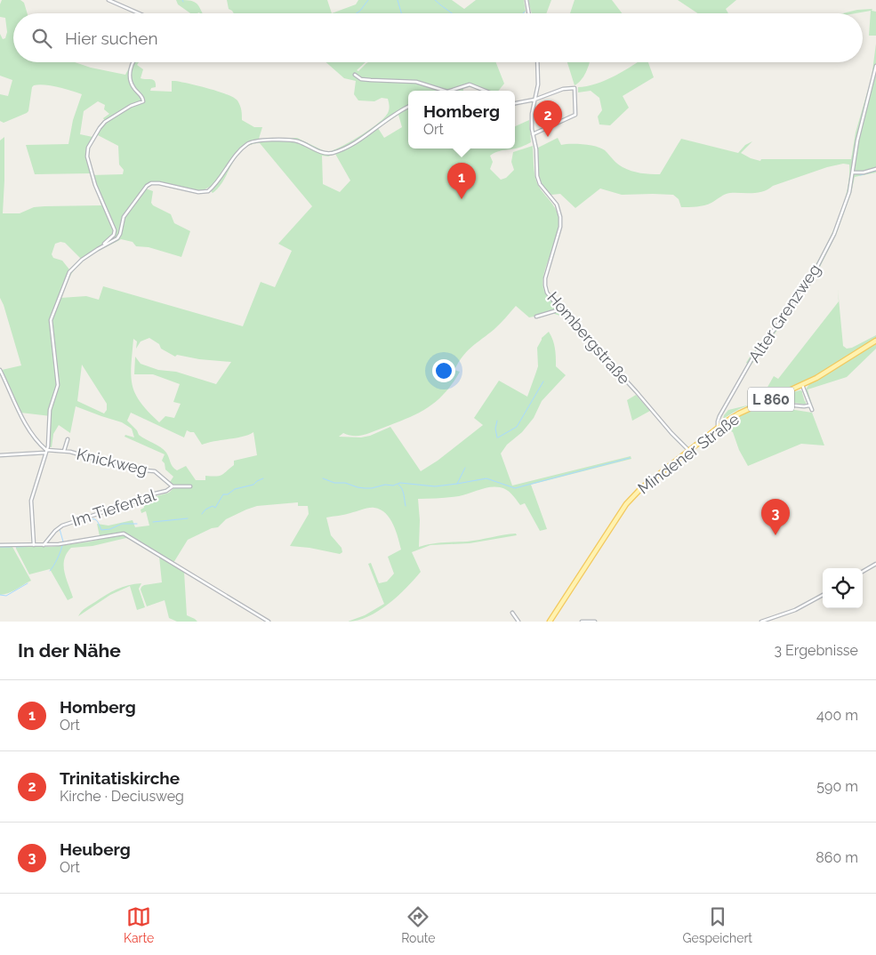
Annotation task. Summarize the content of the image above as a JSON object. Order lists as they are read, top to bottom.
{
  "streets": {
    "main road": ["L 860", "Mindener Straße"],
    "street": [
      "Alter Grenzweg",
      "Hombergstraße",
      "Knickweg",
      "Im Tiefental"
    ]
  },
  "crossings": [
    ["Alter Grenzweg", "Mindener Straße"],
    ["Hombergstraße", "Mindener Straße"],
    ["Knickweg", "Im Tiefental"]
  ],
  "page": {
    "search": "Hier suchen",
    "popup": ["Homberg", "Ort"],
    "pins": ["2", "1", "3"],
    "heading": ["In der Nähe", "3 Ergebnisse"],
    "list": [
      {
        "mark": "1",
        "name": "Homberg",
        "note": "Ort",
        "value": "400 m"
      },
      {
        "mark": "2",
        "name": "Trinitatiskirche",
        "note": "Kirche · Deciusweg",
        "value": "590 m"
      },
      {
        "mark": "3",
        "name": "Heuberg",
        "note": "Ort",
        "value": "860 m"
      }
    ],
    "nav": ["Karte", "Route", "Gespeichert"]
  }
}
